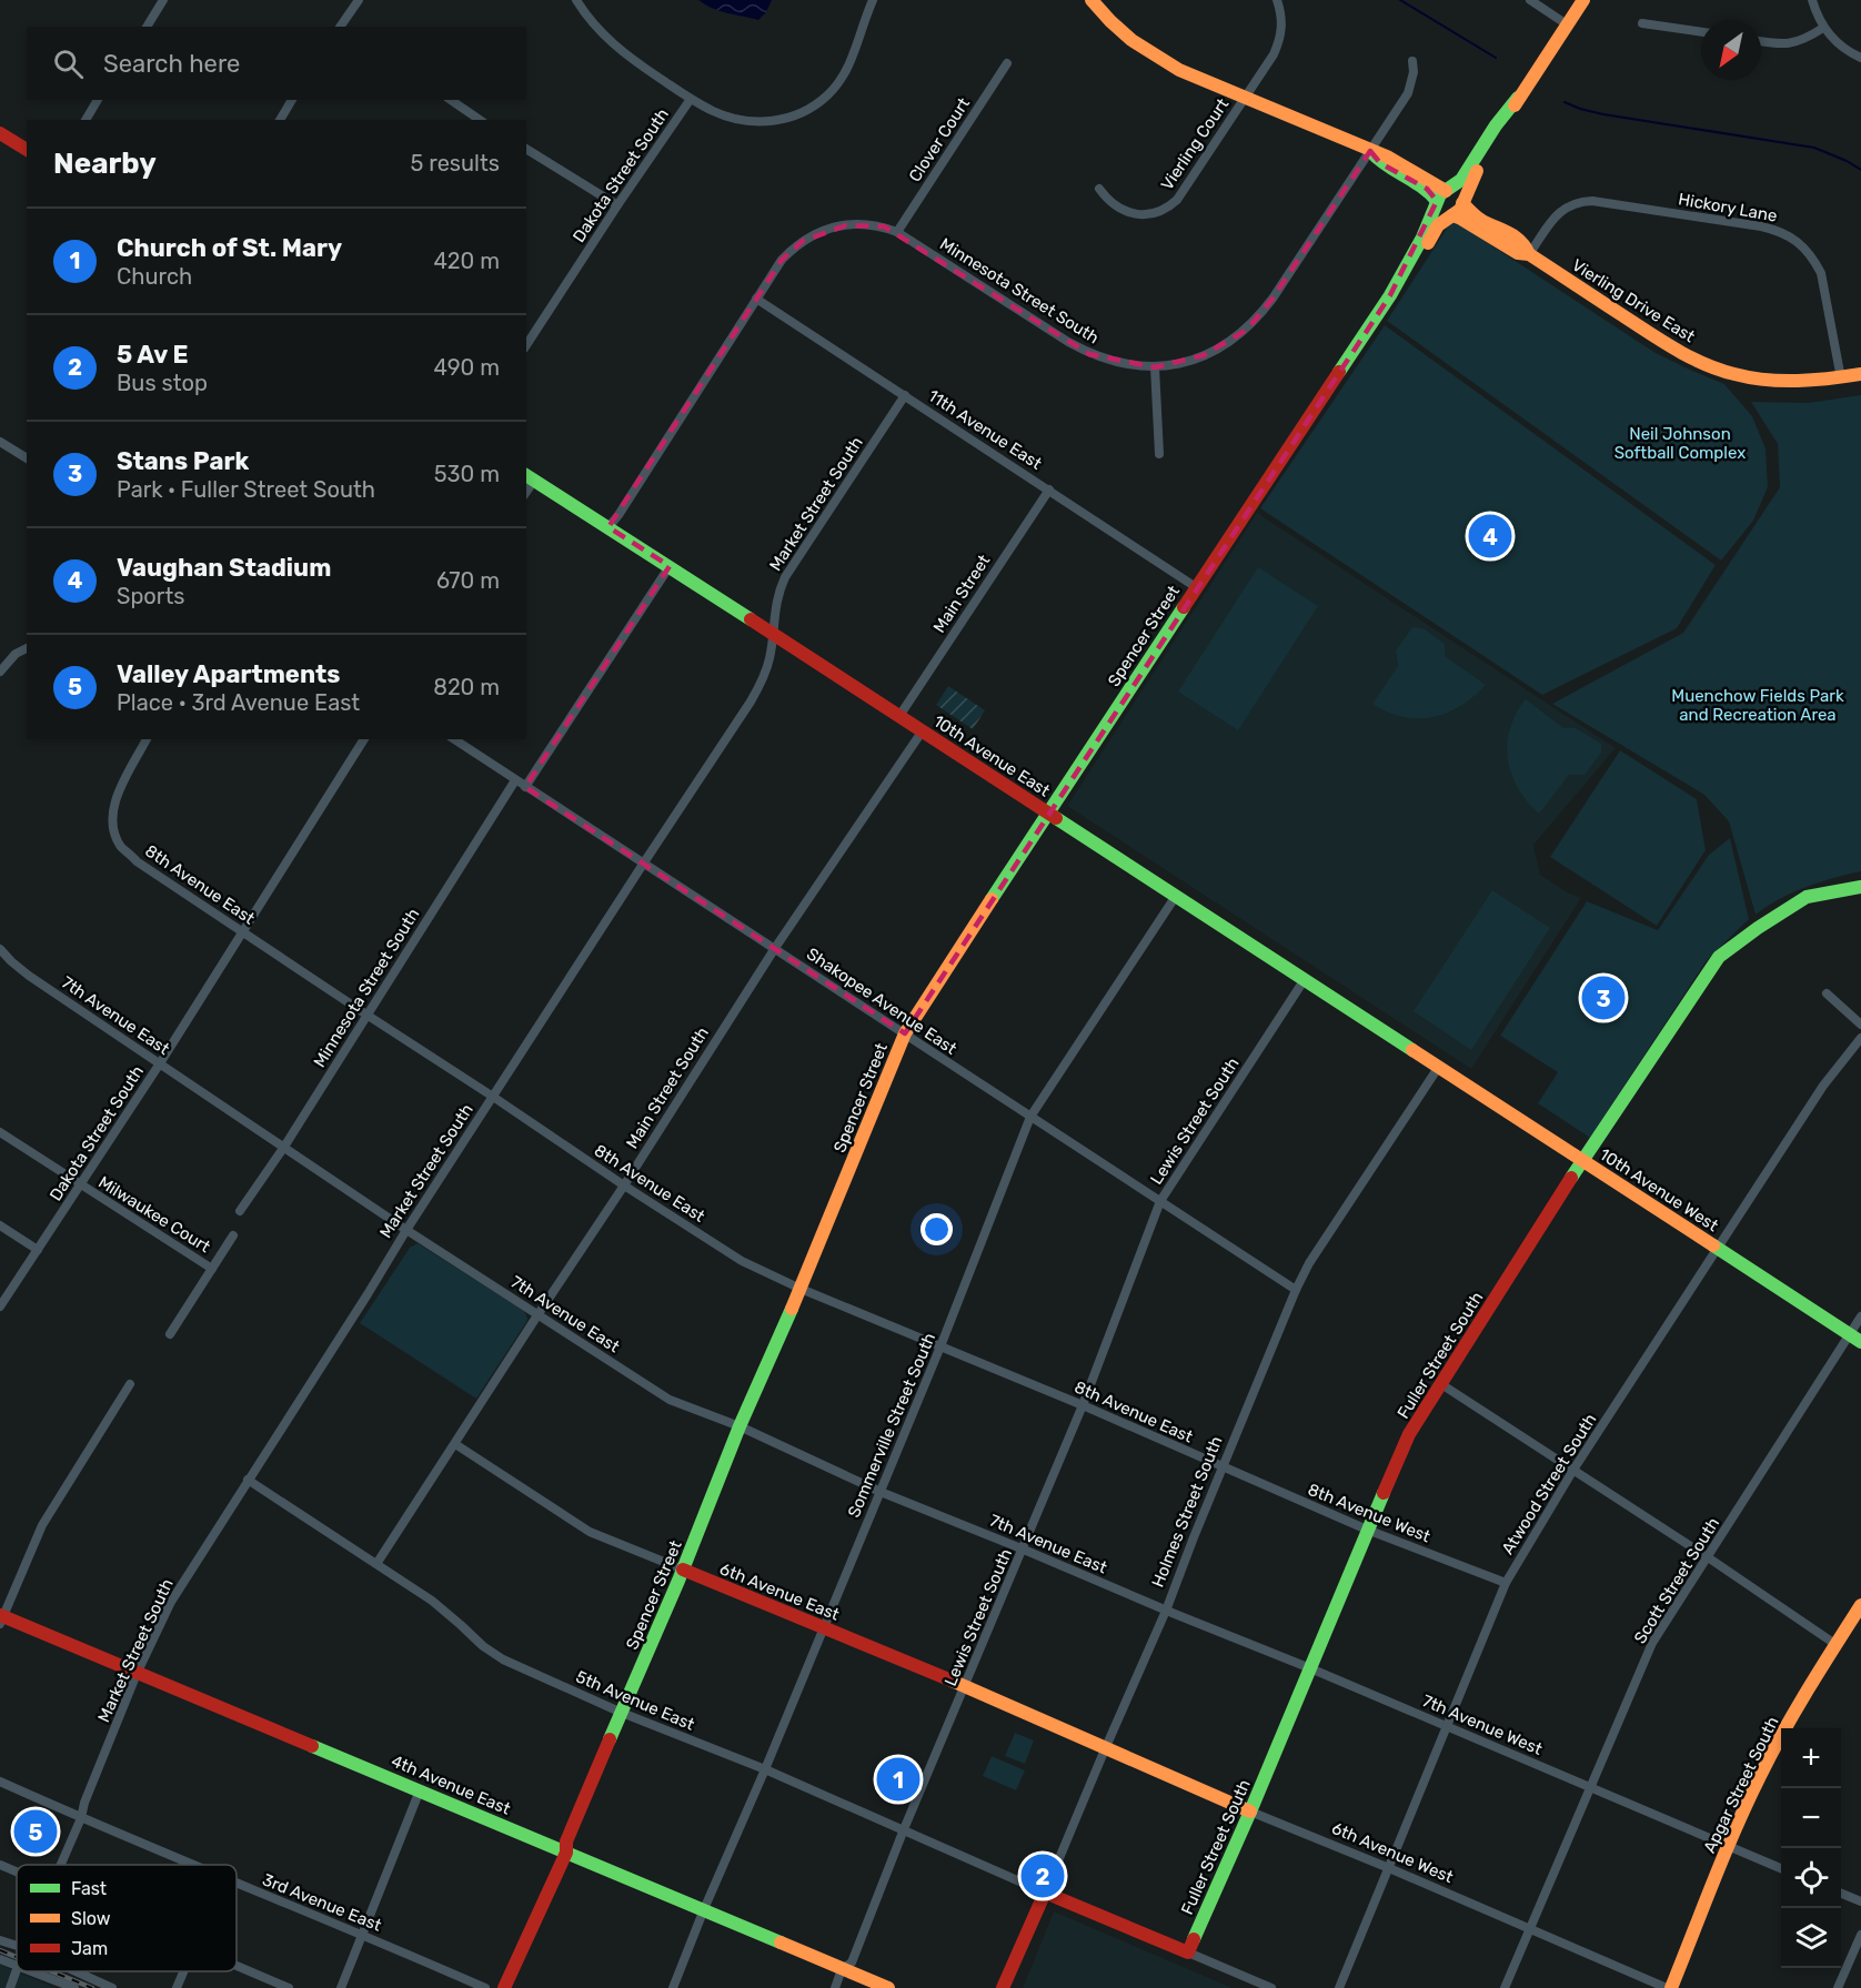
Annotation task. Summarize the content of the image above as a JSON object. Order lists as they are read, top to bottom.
{
  "streets": {
    "street": [
      "Clover Court",
      "Vierling Court",
      "Dakota Street South",
      "Hickory Lane",
      "Minnesota Street South",
      "Vierling Drive East",
      "11th Avenue East",
      "Market Street South",
      "Main Street",
      "Spencer Street",
      "10th Avenue East",
      "8th Avenue East",
      "Shakopee Avenue East",
      "7th Avenue East",
      "Main Street South",
      "Lewis Street South",
      "10th Avenue West",
      "Milwaukee Court",
      "Fuller Street South",
      "Sommerville Street South",
      "Atwood Street South",
      "Holmes Street South",
      "8th Avenue West",
      "Scott Street South",
      "6th Avenue East",
      "5th Avenue East",
      "7th Avenue West",
      "4th Avenue East",
      "Apgar Street South",
      "6th Avenue West",
      "3rd Avenue East"
    ]
  },
  "crossings": [
    ["Clover Court", "Minnesota Street South"],
    ["Dakota Street South", "8th Avenue East"],
    ["Dakota Street South", "7th Avenue East"],
    ["Dakota Street South", "Milwaukee Court"],
    ["Hickory Lane", "Vierling Drive East"],
    ["Minnesota Street South", "11th Avenue East"],
    ["Minnesota Street South", "10th Avenue East"],
    ["Minnesota Street South", "8th Avenue East"],
    ["Minnesota Street South", "Shakopee Avenue East"],
    ["Minnesota Street South", "7th Avenue East"],
    ["Vierling Drive East", "Spencer Street"],
    ["11th Avenue East", "Market Street South"],
    ["11th Avenue East", "Main Street"],
    ["11th Avenue East", "Spencer Street"],
    ["Market Street South", "10th Avenue East"],
    ["Market Street South", "8th Avenue East"],
    ["Market Street South", "Shakopee Avenue East"],
    ["Market Street South", "7th Avenue East"],
    ["Market Street South", "5th Avenue East"],
    ["Market Street South", "4th Avenue East"],
    ["Market Street South", "3rd Avenue East"],
    ["Main Street", "10th Avenue East"],
    ["Spencer Street", "10th Avenue East"],
    ["Spencer Street", "8th Avenue East"],
    ["Spencer Street", "Shakopee Avenue East"],
    ["Spencer Street", "7th Avenue East"],
    ["Spencer Street", "6th Avenue East"],
    ["Spencer Street", "5th Avenue East"],
    ["Spencer Street", "4th Avenue East"],
    ["10th Avenue East", "Main Street South"],
    ["10th Avenue East", "Lewis Street South"],
    ["10th Avenue East", "10th Avenue West"],
    ["10th Avenue East", "Sommerville Street South"],
    ["10th Avenue East", "Holmes Street South"],
    ["8th Avenue East", "Main Street South"],
    ["8th Avenue East", "Lewis Street South"],
    ["8th Avenue East", "Sommerville Street South"],
    ["8th Avenue East", "Holmes Street South"],
    ["8th Avenue East", "8th Avenue West"],
    ["Shakopee Avenue East", "Main Street South"],
    ["Shakopee Avenue East", "Lewis Street South"],
    ["Shakopee Avenue East", "Sommerville Street South"],
    ["Shakopee Avenue East", "Holmes Street South"],
    ["7th Avenue East", "Main Street South"],
    ["7th Avenue East", "Lewis Street South"],
    ["7th Avenue East", "Sommerville Street South"],
    ["7th Avenue East", "Holmes Street South"],
    ["7th Avenue East", "7th Avenue West"],
    ["Main Street South", "6th Avenue East"],
    ["Main Street South", "5th Avenue East"],
    ["Lewis Street South", "6th Avenue East"],
    ["Lewis Street South", "5th Avenue East"],
    ["Lewis Street South", "4th Avenue East"],
    ["10th Avenue West", "Fuller Street South"],
    ["10th Avenue West", "Atwood Street South"],
    ["10th Avenue West", "Holmes Street South"],
    ["10th Avenue West", "Scott Street South"],
    ["Fuller Street South", "8th Avenue West"],
    ["Fuller Street South", "7th Avenue West"],
    ["Fuller Street South", "6th Avenue West"],
    ["Sommerville Street South", "6th Avenue East"],
    ["Sommerville Street South", "5th Avenue East"],
    ["Sommerville Street South", "4th Avenue East"],
    ["Atwood Street South", "8th Avenue West"],
    ["Atwood Street South", "7th Avenue West"],
    ["Atwood Street South", "6th Avenue West"],
    ["Holmes Street South", "8th Avenue West"],
    ["Holmes Street South", "6th Avenue East"],
    ["Holmes Street South", "5th Avenue East"],
    ["Holmes Street South", "7th Avenue West"],
    ["Holmes Street South", "6th Avenue West"],
    ["Scott Street South", "7th Avenue West"],
    ["Scott Street South", "6th Avenue West"],
    ["6th Avenue East", "6th Avenue West"],
    ["7th Avenue West", "Apgar Street South"],
    ["Apgar Street South", "6th Avenue West"]
  ],
  "parks": ["Neil Johnson Softball Complex", "Muenchow Fields Park and Recreation Area"],
  "legend": ["Fast", "Slow", "Jam"],
  "north": "bottom left",
  "page": {
    "search": "Search here",
    "heading": ["Nearby", "5 results"],
    "list": [
      {
        "mark": "1",
        "name": "Church of St. Mary",
        "note": "Church",
        "value": "420 m"
      },
      {
        "mark": "2",
        "name": "5 Av E",
        "note": "Bus stop",
        "value": "490 m"
      },
      {
        "mark": "3",
        "name": "Stans Park",
        "note": "Park · Fuller Street South",
        "value": "530 m"
      },
      {
        "mark": "4",
        "name": "Vaughan Stadium",
        "note": "Sports",
        "value": "670 m"
      },
      {
        "mark": "5",
        "name": "Valley Apartments",
        "note": "Place · 3rd Avenue East",
        "value": "820 m"
      }
    ],
    "pins": [
      "4",
      "3",
      "1",
      "5",
      "2"
    ],
    "map_buttons": ["+", "−"]
  }
}
